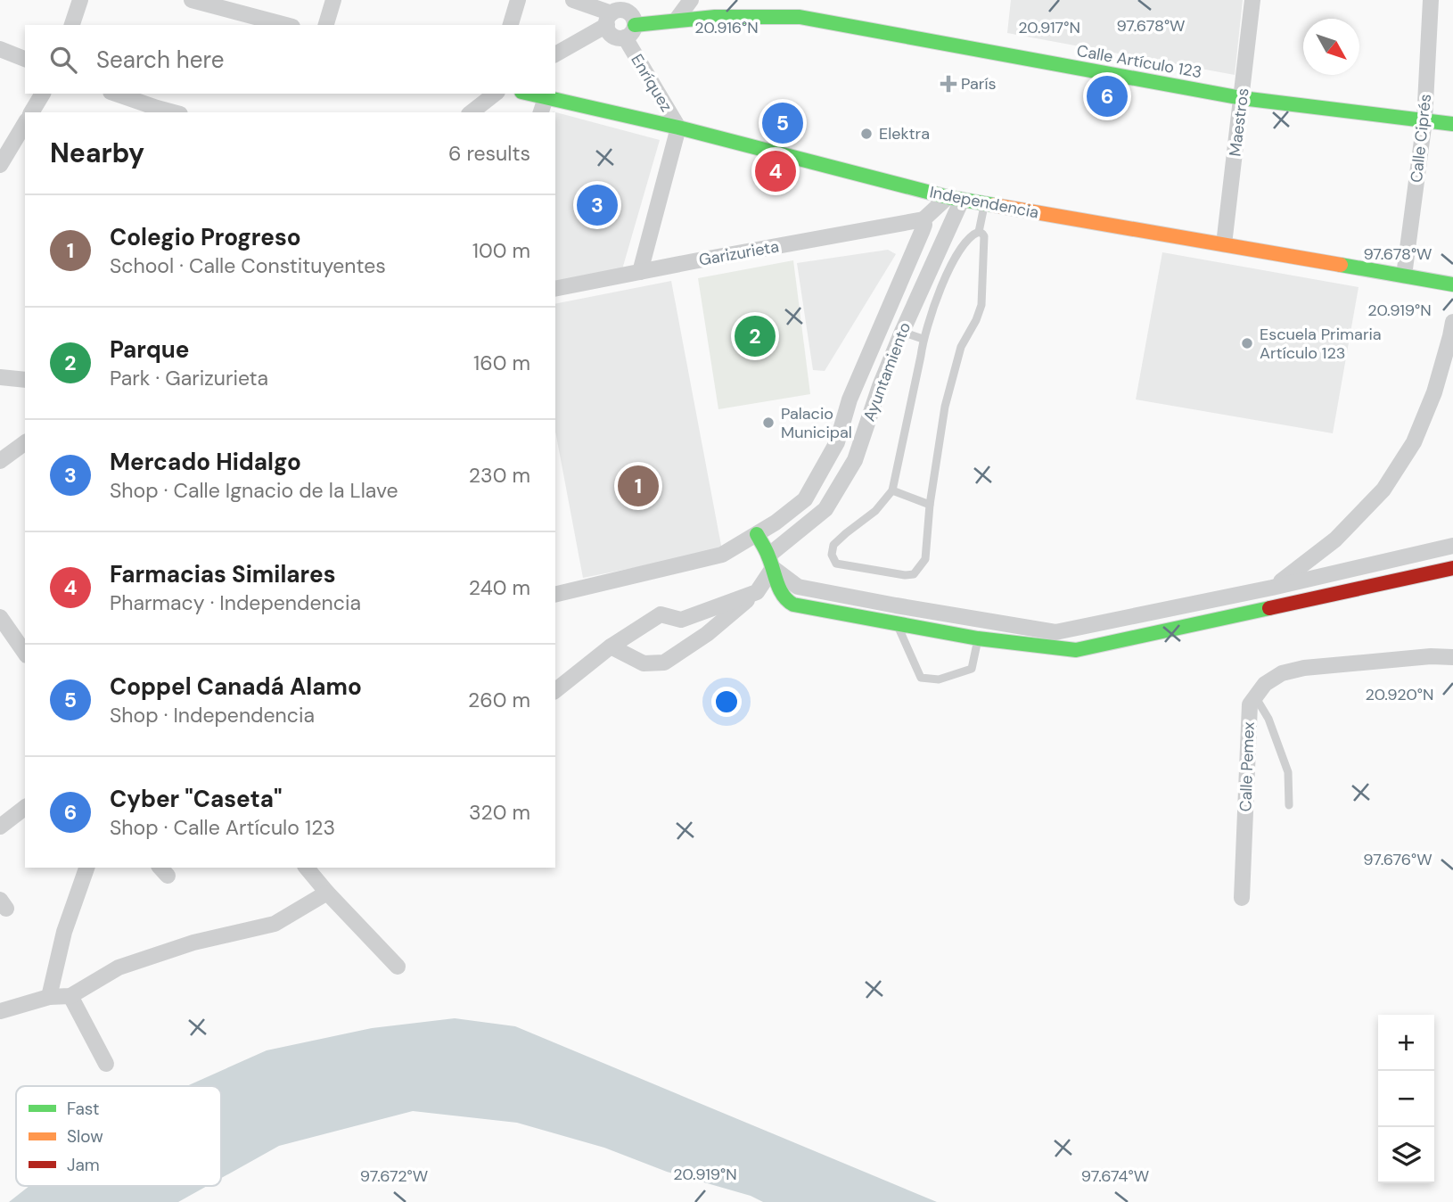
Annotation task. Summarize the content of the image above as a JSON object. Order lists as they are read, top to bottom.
{
  "streets": {
    "street": [
      "Calle Artículo 123",
      "Enríquez",
      "Maestros",
      "Calle Ciprés",
      "Independencia",
      "Garizurieta",
      "Ayuntamiento",
      "Calle Pemex"
    ]
  },
  "crossings": [
    ["Calle Artículo 123", "Enríquez"],
    ["Calle Artículo 123", "Maestros"],
    ["Calle Artículo 123", "Calle Ciprés"],
    ["Enríquez", "Independencia"],
    ["Maestros", "Independencia"],
    ["Calle Ciprés", "Independencia"],
    ["Independencia", "Ayuntamiento"],
    ["Garizurieta", "Ayuntamiento"]
  ],
  "places": {
    "health": ["París"],
    "other": ["Elektra", "Escuela Primaria Artículo 123", "Palacio Municipal"]
  },
  "legend": ["Fast", "Slow", "Jam"],
  "north": "bottom right",
  "page": {
    "search": "Search here",
    "pins": [
      "6",
      "5",
      "4",
      "3",
      "2",
      "1"
    ],
    "heading": ["Nearby", "6 results"],
    "list": [
      {
        "mark": "1",
        "name": "Colegio Progreso",
        "note": "School · Calle Constituyentes",
        "value": "100 m"
      },
      {
        "mark": "2",
        "name": "Parque",
        "note": "Park · Garizurieta",
        "value": "160 m"
      },
      {
        "mark": "3",
        "name": "Mercado Hidalgo",
        "note": "Shop · Calle Ignacio de la Llave",
        "value": "230 m"
      },
      {
        "mark": "4",
        "name": "Farmacias Similares",
        "note": "Pharmacy · Independencia",
        "value": "240 m"
      },
      {
        "mark": "5",
        "name": "Coppel Canadá Alamo",
        "note": "Shop · Independencia",
        "value": "260 m"
      },
      {
        "mark": "6",
        "name": "Cyber \"Caseta\"",
        "note": "Shop · Calle Artículo 123",
        "value": "320 m"
      }
    ],
    "map_buttons": ["+", "−"]
  },
  "coordinates": [
    "97.678°W",
    "20.916°N",
    "20.917°N",
    "20.919°N",
    "20.920°N",
    "97.676°W",
    "97.672°W",
    "97.674°W"
  ]
}
